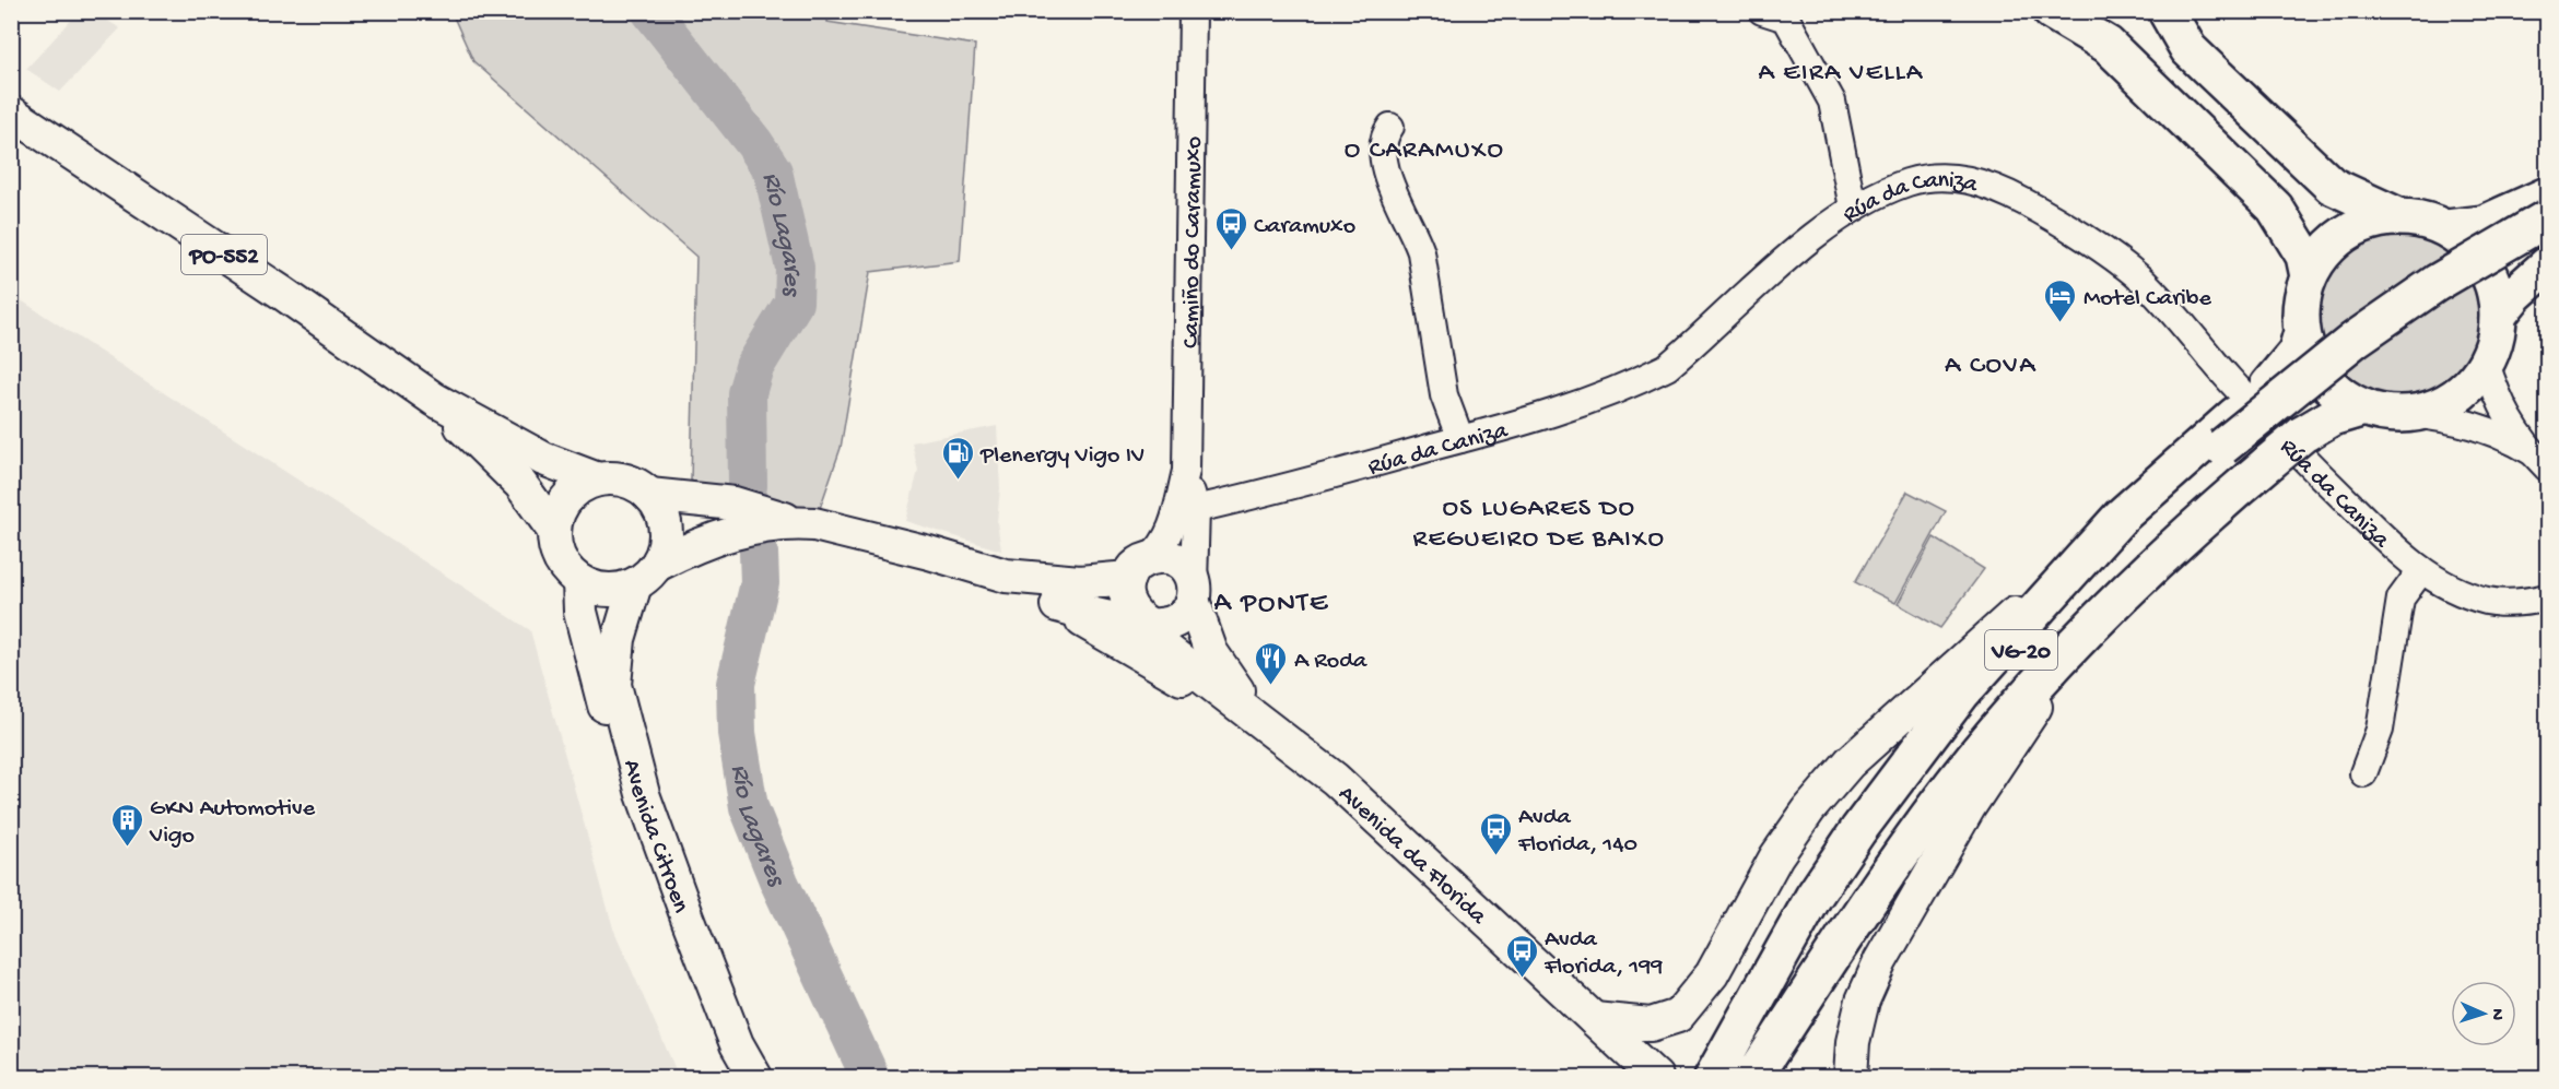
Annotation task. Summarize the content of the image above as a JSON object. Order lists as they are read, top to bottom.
{
  "streets": {
    "highway": ["VG-20"],
    "main road": ["PO-552", "Avenida Citroen", "Avenida da Florida"],
    "street": ["Rúa da Caniza", "Camiño do Caramuxo"]
  },
  "crossings": [
    ["Rúa da Caniza", "Camiño do Caramuxo"],
    ["Camiño do Caramuxo", "Avenida da Florida"],
    ["Avenida Citroen", "Avenida da Florida"]
  ],
  "districts": [
    "A EIRA VELLA",
    "O CARAMUXO",
    "A COVA",
    "OS LUGARES DO REGUEIRO DE BAIXO",
    "A PONTE"
  ],
  "water": ["Río Lagares"],
  "places": {
    "bus stop": ["Caramuxo", "Avda Florida, 140", "Avda Florida, 199"],
    "hotel": ["Motel Caribe"],
    "fuel station": ["Plenergy Vigo IV"],
    "restaurant": ["A Roda"],
    "building": ["GKN Automotive Vigo"]
  },
  "north": "right"
}
